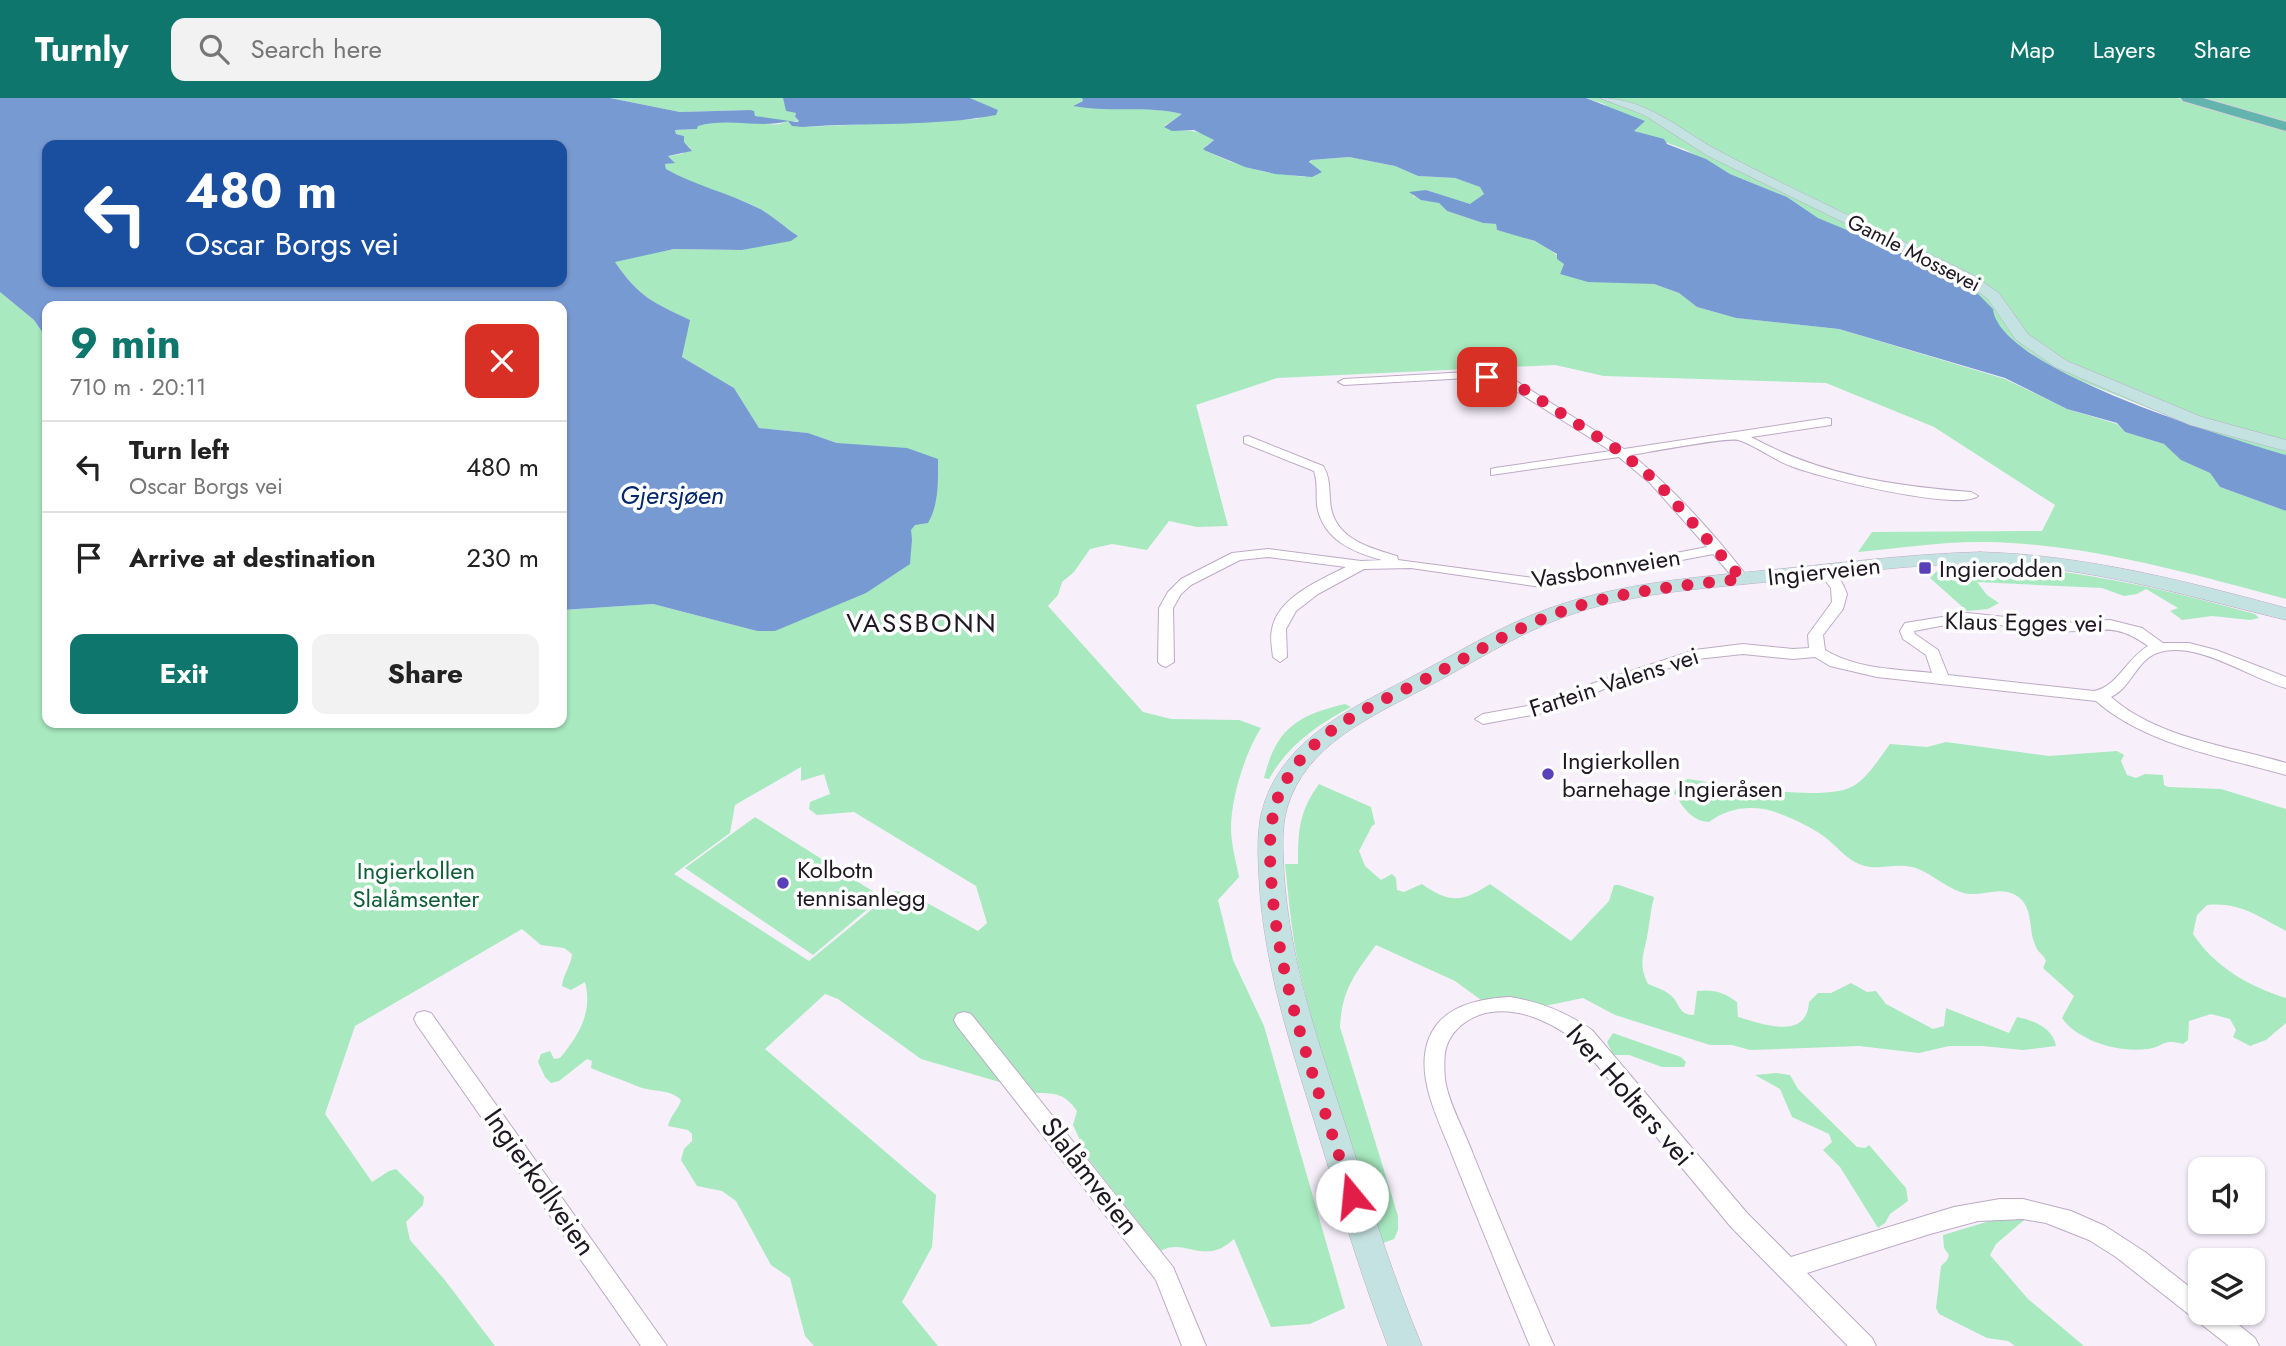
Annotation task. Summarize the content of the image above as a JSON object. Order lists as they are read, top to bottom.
{
  "streets": {
    "main road": ["Gamle Mossevei", "Ingierveien"],
    "street": [
      "Vassbonnveien",
      "Klaus Egges vei",
      "Fartein Valens vei",
      "Iver Holters vei",
      "Slalåmveien",
      "Ingierkollveien"
    ]
  },
  "districts": ["VASSBONN"],
  "water": ["Gjersjøen"],
  "parks": ["Ingierkollen Slalåmsenter"],
  "places": {
    "transit": ["Ingierodden"],
    "other": ["Ingierkollen barnehage Ingieråsen", "Kolbotn tennisanlegg"]
  },
  "page": {
    "header": "Turnly",
    "search": "Search here",
    "nav": ["Map", "Layers", "Share"],
    "turn": ["480 m", "Oscar Borgs vei"],
    "heading": ["9 min", "710 m · 20:11"],
    "list": [
      {
        "name": "Turn left",
        "note": "Oscar Borgs vei",
        "value": "480 m"
      },
      {
        "name": "Arrive at destination",
        "value": "230 m"
      }
    ],
    "buttons": ["Exit", "Share"]
  }
}
